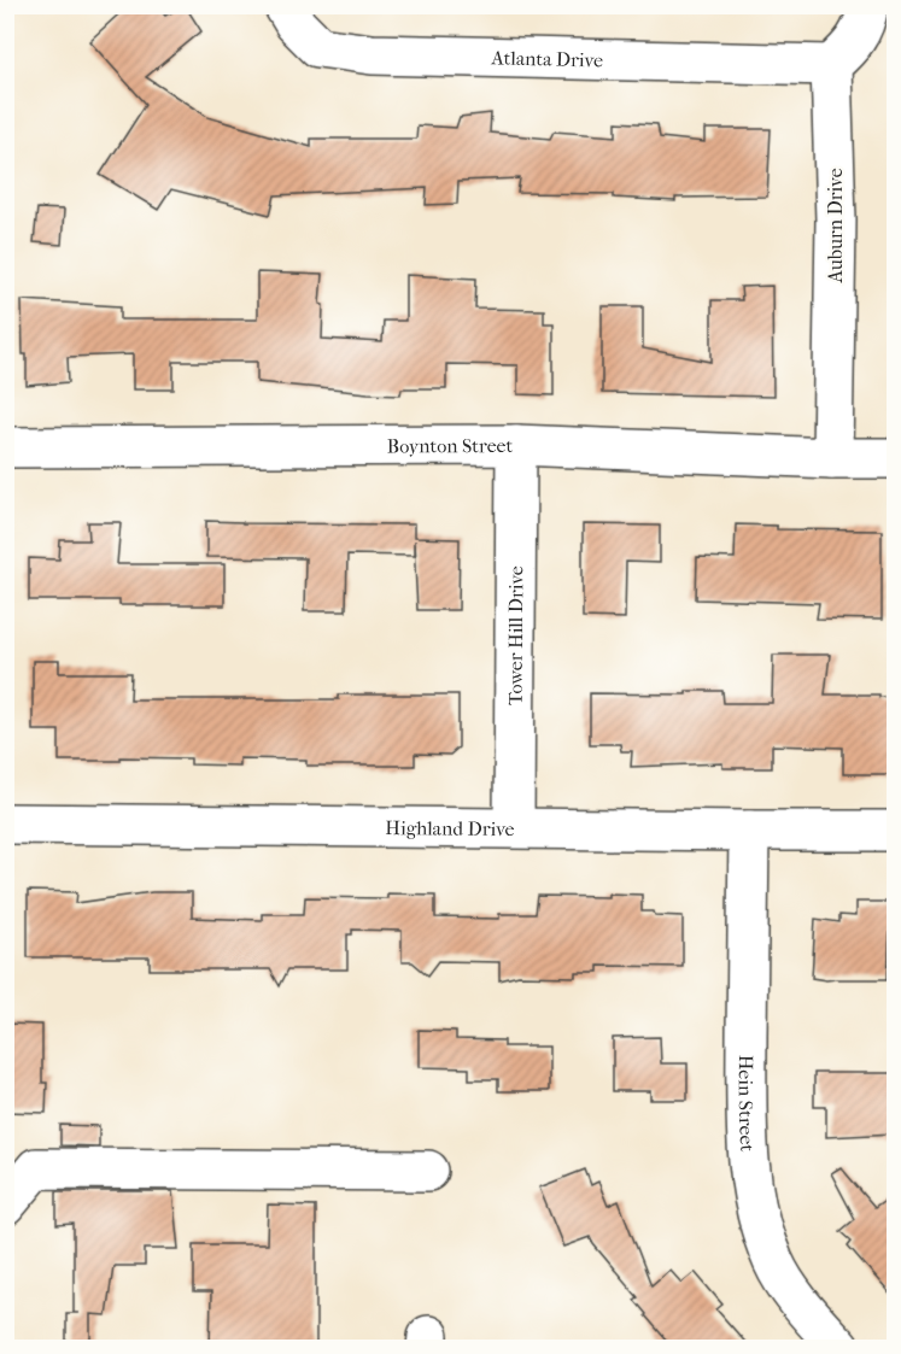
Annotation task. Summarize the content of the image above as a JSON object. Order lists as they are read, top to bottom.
{
  "streets": {
    "street": [
      "Atlanta Drive",
      "Auburn Drive",
      "Boynton Street",
      "Tower Hill Drive",
      "Highland Drive",
      "Hein Street"
    ]
  },
  "crossings": [
    ["Atlanta Drive", "Auburn Drive"],
    ["Auburn Drive", "Boynton Street"],
    ["Boynton Street", "Tower Hill Drive"],
    ["Tower Hill Drive", "Highland Drive"],
    ["Highland Drive", "Hein Street"]
  ]
}
